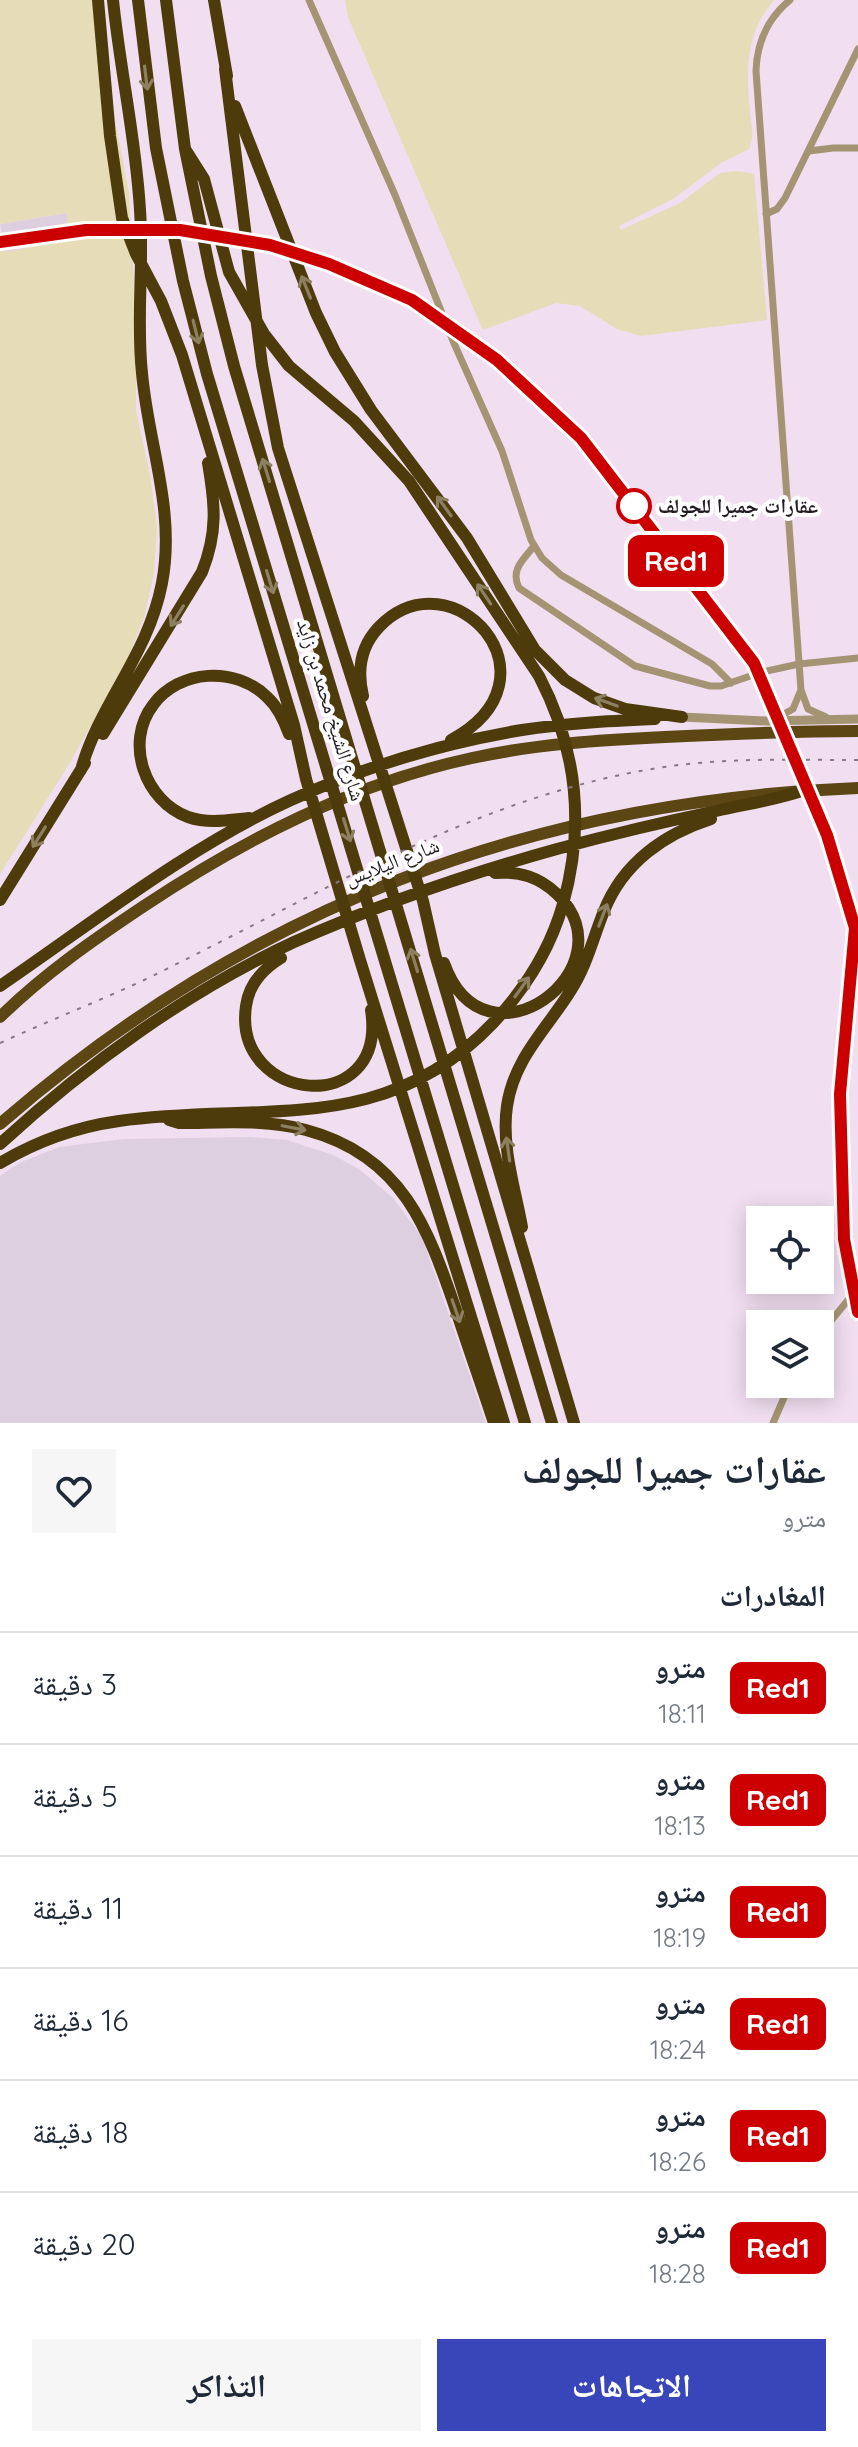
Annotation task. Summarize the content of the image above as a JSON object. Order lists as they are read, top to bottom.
{
  "streets": {
    "highway": ["شارع الشيخ محمد بن زايد", "شارع اليلايس"]
  },
  "places": ["عقارات جميرا للجولف"],
  "lines": ["metro line Red1"],
  "page": {
    "on_map": "Red1",
    "heading": [
      ["عقارات جميرا للجولف", "مترو"],
      "المغادرات"
    ],
    "list": [
      {
        "mark": "Red1",
        "name": "مترو",
        "note": "18:11",
        "value": "3 دقيقة"
      },
      {
        "mark": "Red1",
        "name": "مترو",
        "note": "18:13",
        "value": "5 دقيقة"
      },
      {
        "mark": "Red1",
        "name": "مترو",
        "note": "18:19",
        "value": "11 دقيقة"
      },
      {
        "mark": "Red1",
        "name": "مترو",
        "note": "18:24",
        "value": "16 دقيقة"
      },
      {
        "mark": "Red1",
        "name": "مترو",
        "note": "18:26",
        "value": "18 دقيقة"
      },
      {
        "mark": "Red1",
        "name": "مترو",
        "note": "18:28",
        "value": "20 دقيقة"
      }
    ],
    "buttons": ["الاتجاهات", "التذاكر"]
  }
}
